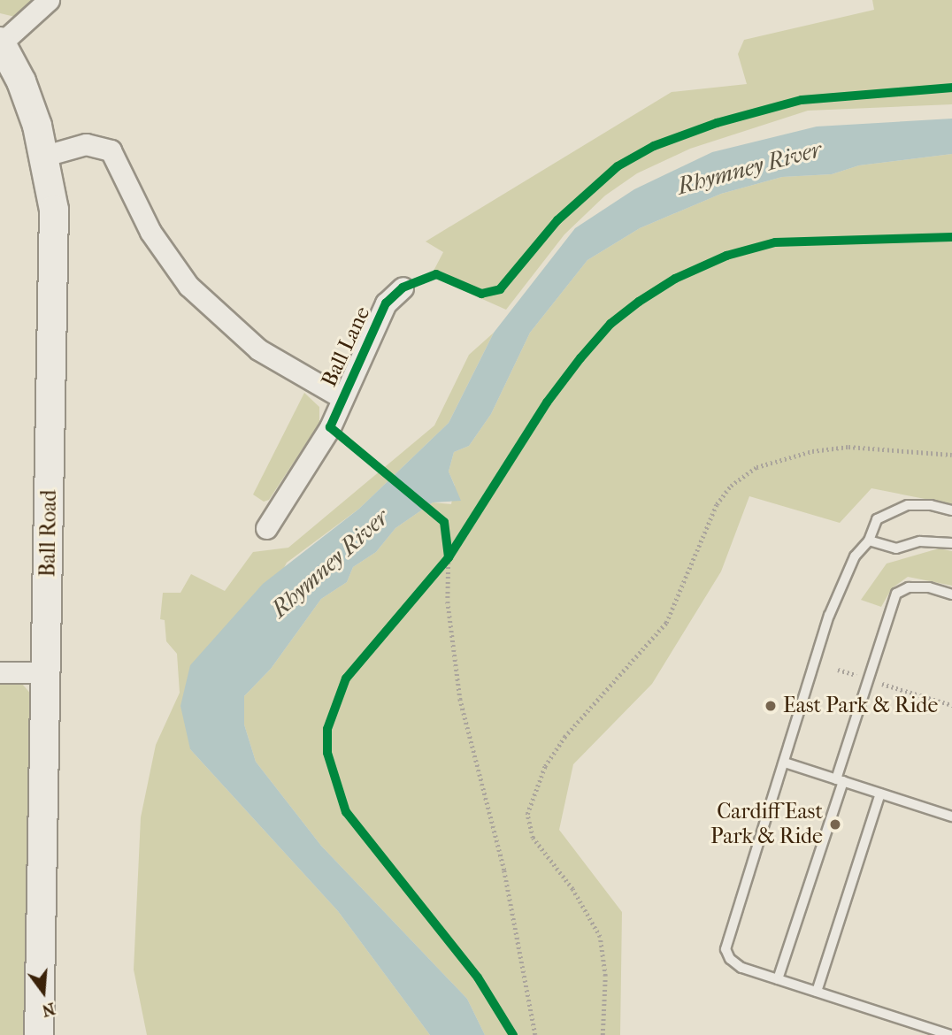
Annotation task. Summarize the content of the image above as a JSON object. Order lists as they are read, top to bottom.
{
  "streets": {
    "street": ["Ball Lane", "Ball Road"]
  },
  "crossings": [
    ["Ball Lane", "Ball Road"]
  ],
  "water": ["Rhymney River"],
  "places": ["East Park & Ride", "Cardiff East Park & Ride"],
  "north": "bottom"
}
